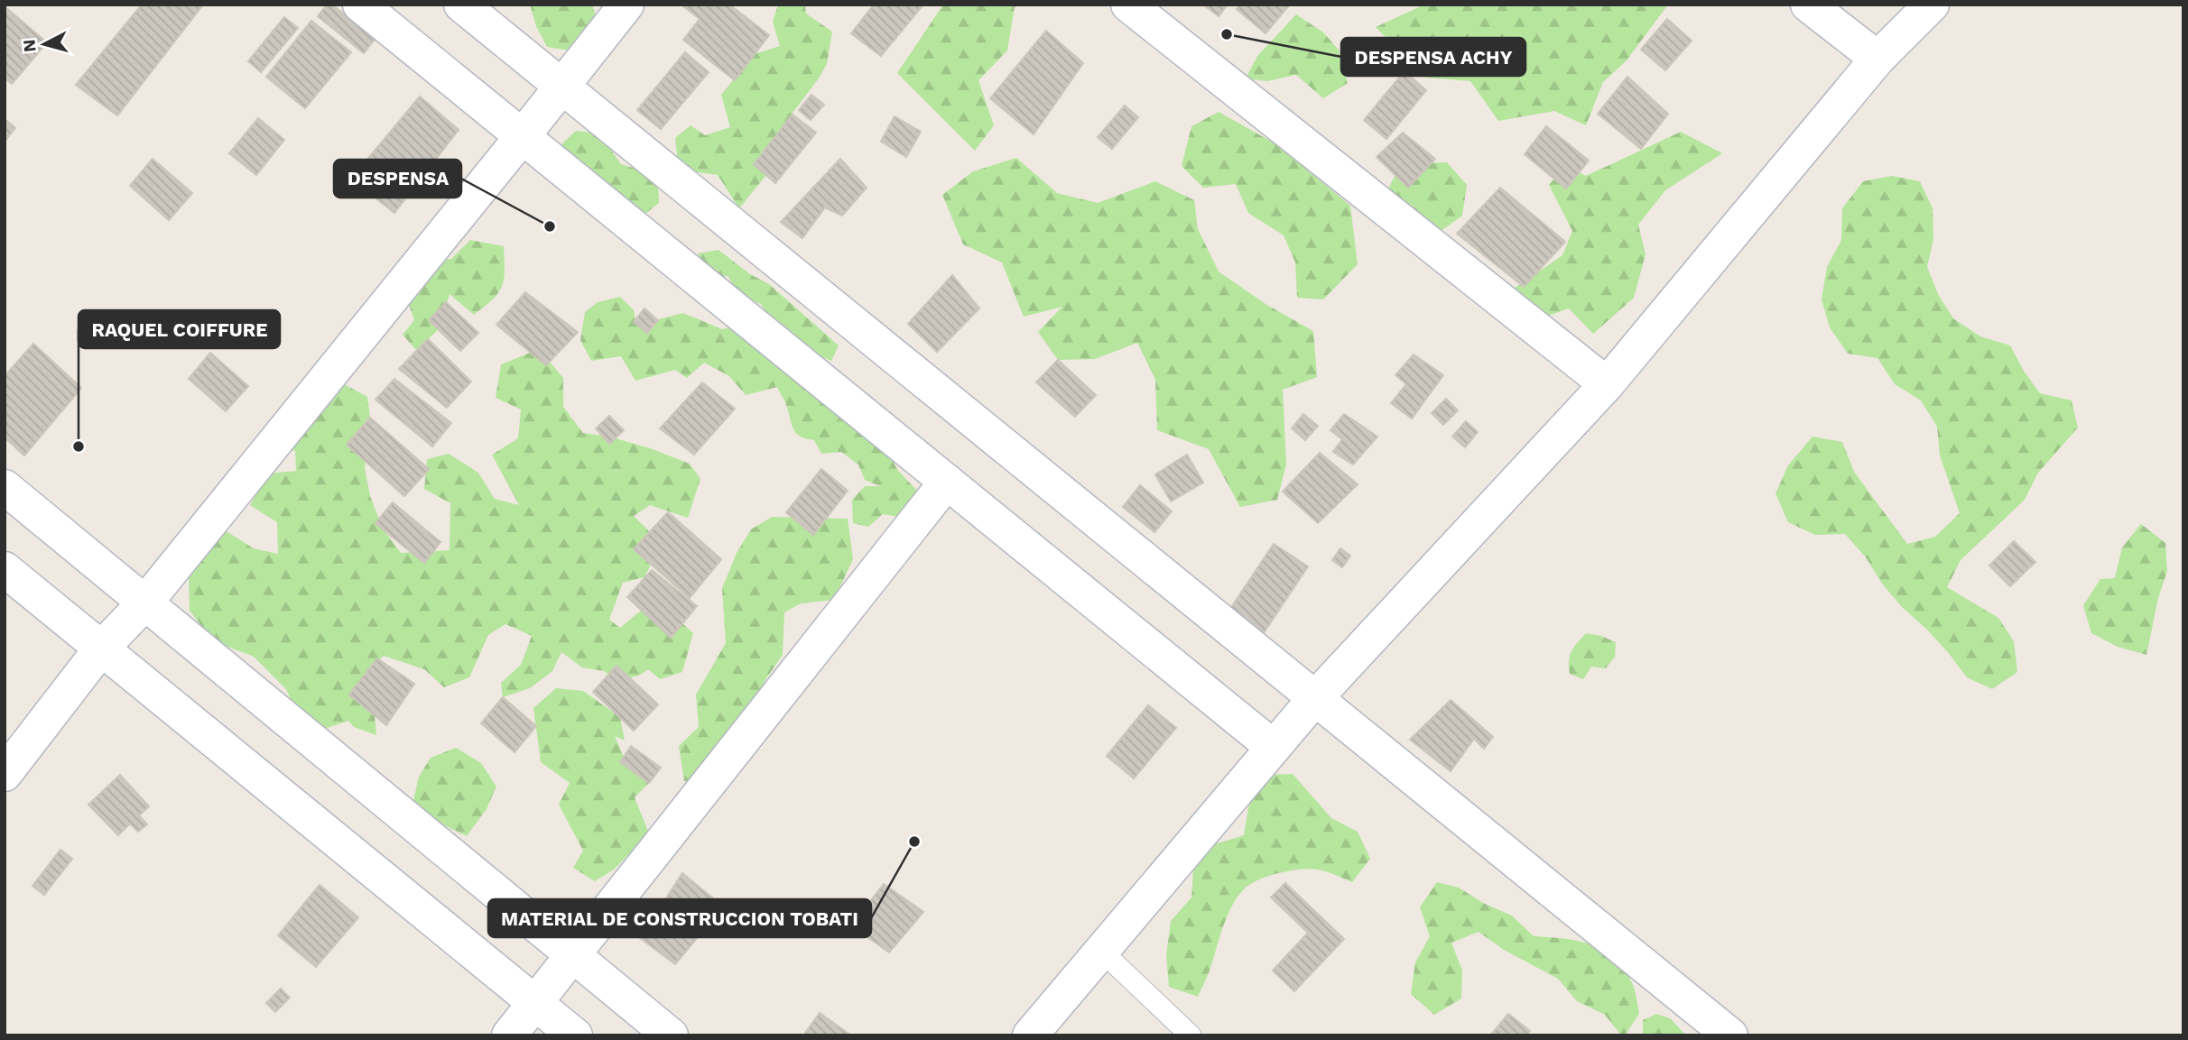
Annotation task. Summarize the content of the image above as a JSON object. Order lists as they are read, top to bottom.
{
  "places": [
    "DESPENSA ACHY",
    "DESPENSA",
    "RAQUEL COIFFURE",
    "MATERIAL DE CONSTRUCCION TOBATI"
  ],
  "north": "left"
}
